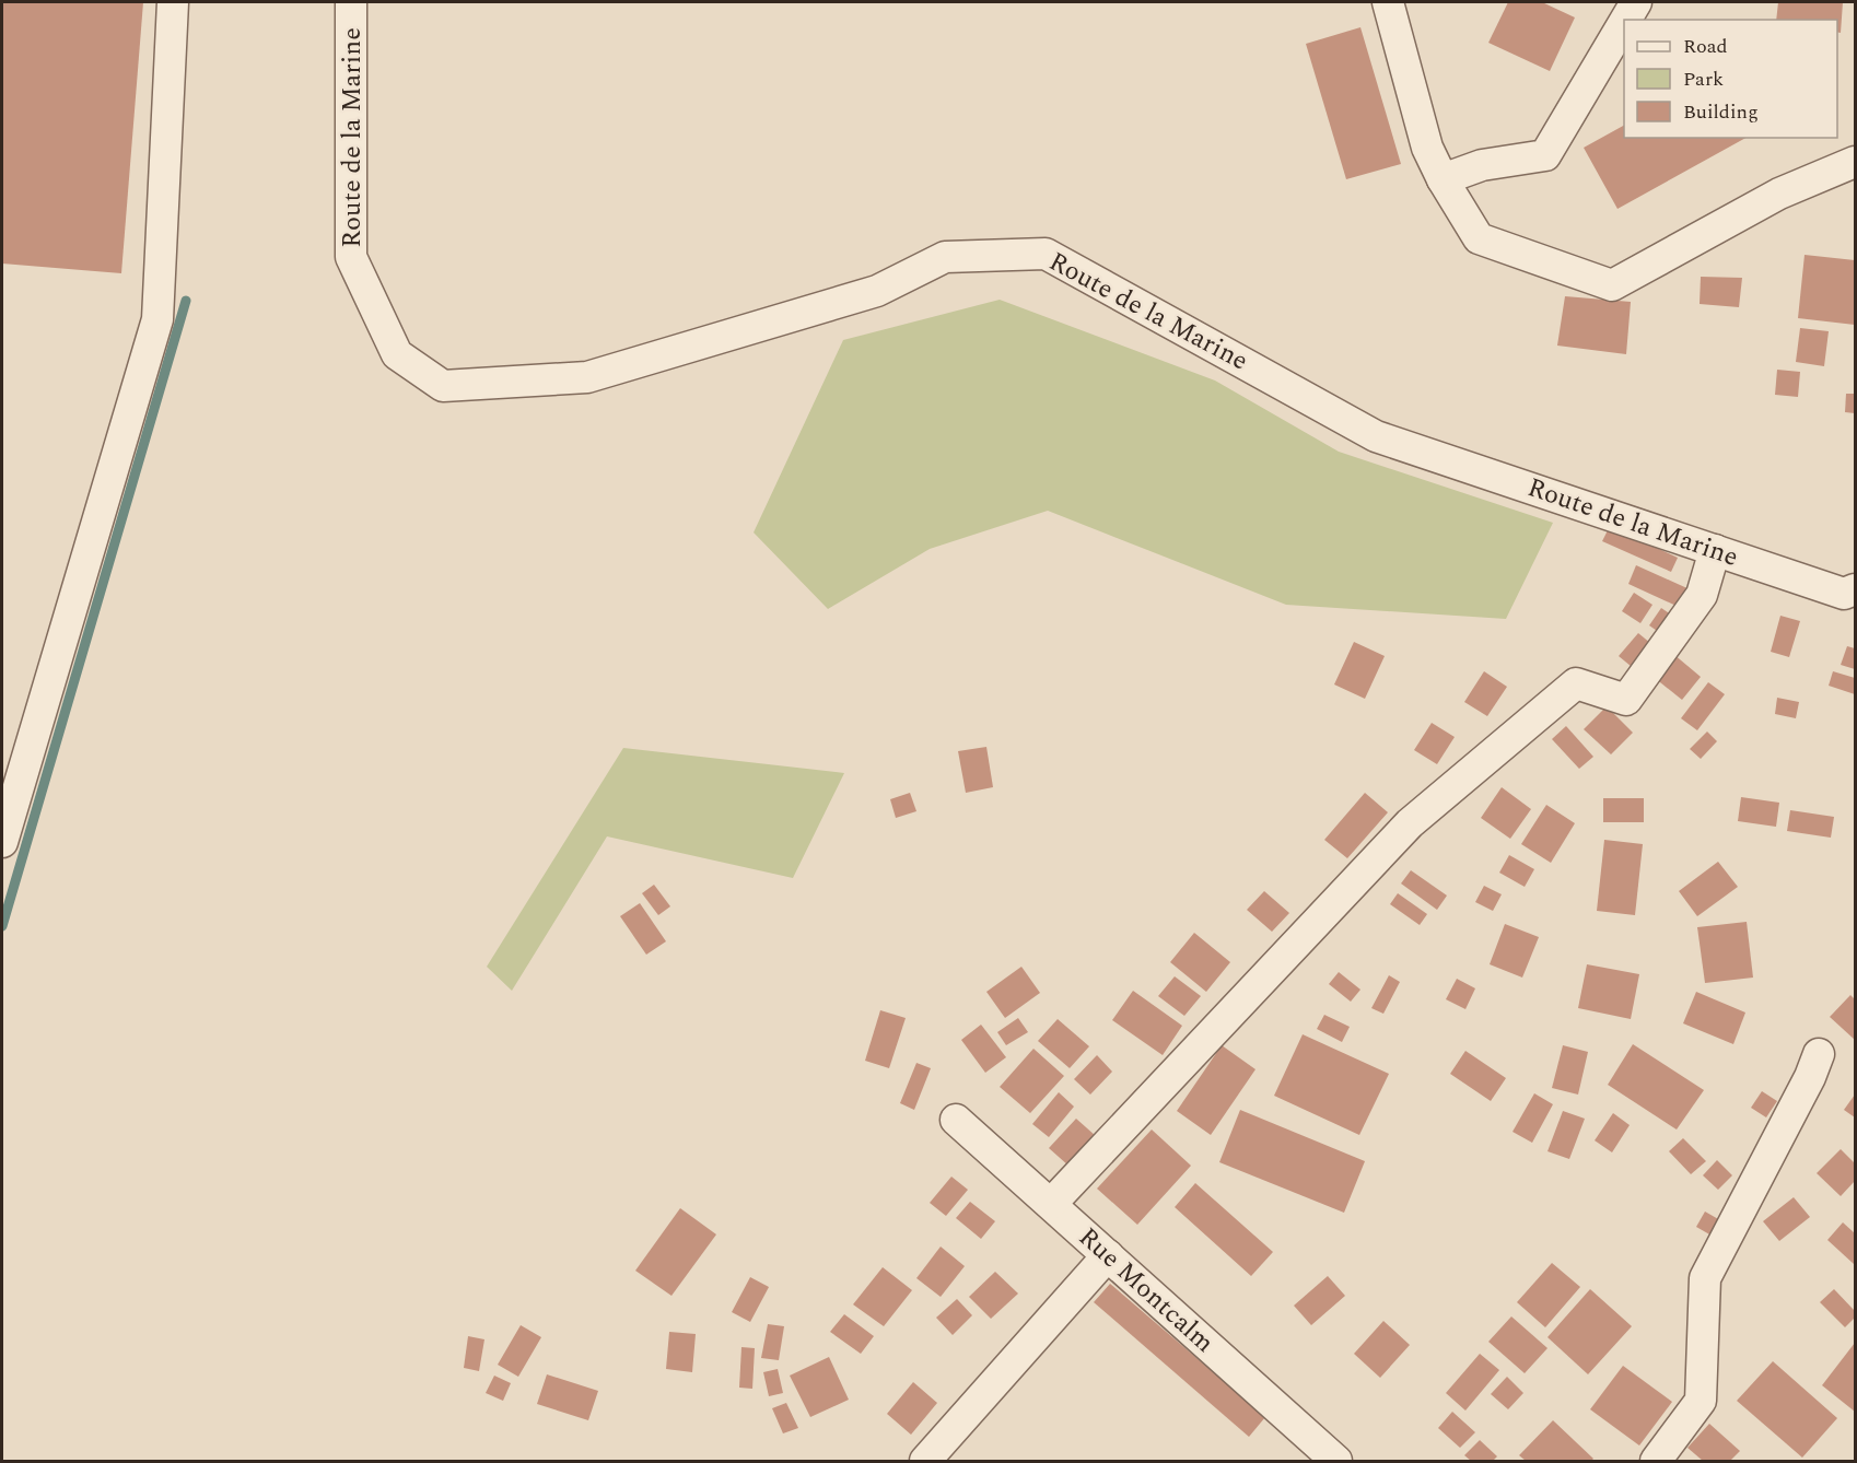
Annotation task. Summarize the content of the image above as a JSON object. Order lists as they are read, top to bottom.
{
  "streets": {
    "street": ["Route de la Marine", "Rue Montcalm"]
  },
  "legend": ["Road", "Park", "Building"]
}
